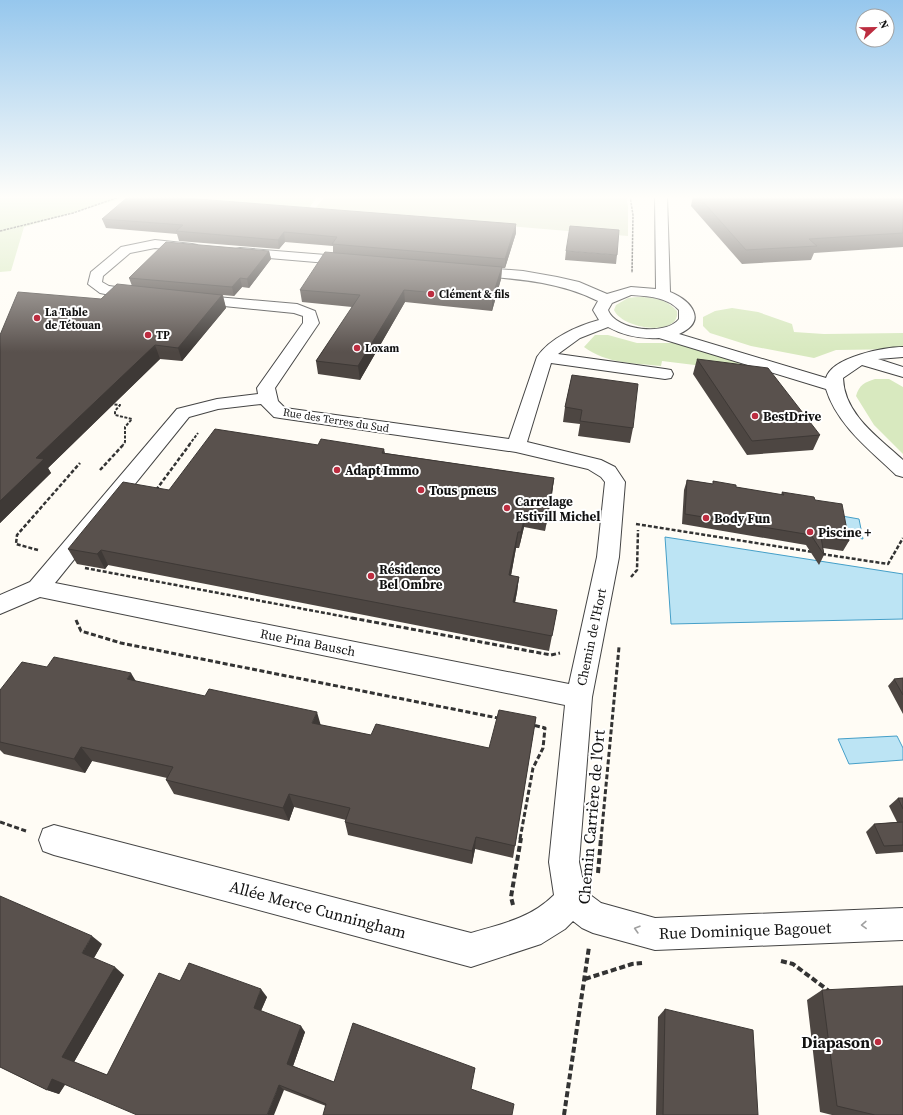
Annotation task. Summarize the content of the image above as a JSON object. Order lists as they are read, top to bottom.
{
  "streets": {
    "street": [
      "Rue des Terres du Sud",
      "Chemin de l'Hort",
      "Rue Pina Bausch",
      "Allée Merce Cunningham",
      "Rue Dominique Bagouet"
    ],
    "path": ["Chemin Carrière de l'Ort"]
  },
  "crossings": [
    ["Rue des Terres du Sud", "Chemin de l'Hort"],
    ["Chemin de l'Hort", "Rue Pina Bausch"],
    ["Chemin de l'Hort", "Chemin Carrière de l'Ort"],
    ["Chemin de l'Hort", "Allée Merce Cunningham"],
    ["Chemin de l'Hort", "Rue Dominique Bagouet"],
    ["Chemin Carrière de l'Ort", "Allée Merce Cunningham"],
    ["Chemin Carrière de l'Ort", "Rue Dominique Bagouet"],
    ["Allée Merce Cunningham", "Rue Dominique Bagouet"]
  ],
  "one_way": ["Rue Dominique Bagouet"],
  "places": [
    "Clément & fils",
    "La Table de Tétouan",
    "TP",
    "Loxam",
    "BestDrive",
    "Adapt Immo",
    "Tous pneus",
    "Carrelage Estivill Michel",
    "Body Fun",
    "Piscine +",
    "Résidence Bel Ombre",
    "Diapason"
  ],
  "north": "right"
}
